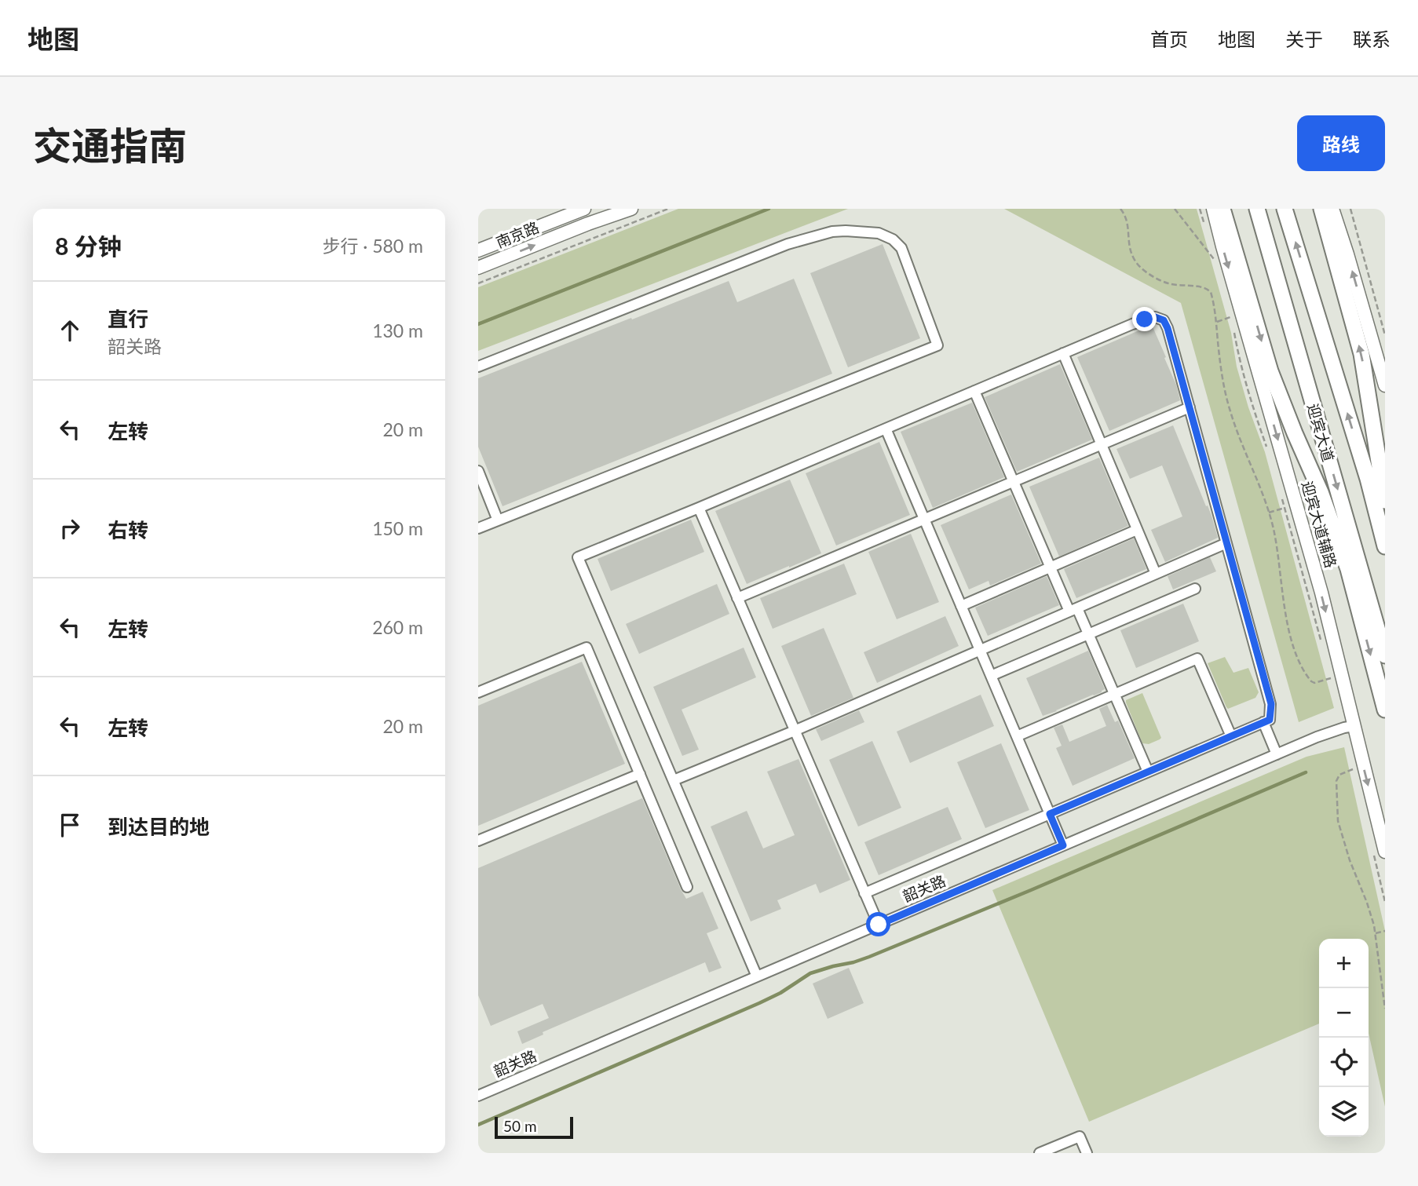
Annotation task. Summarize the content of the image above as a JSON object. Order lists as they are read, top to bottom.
{
  "streets": {
    "highway": ["迎宾大道"],
    "main road": ["南京路", "迎宾大道辅路"],
    "street": ["韶关路"]
  },
  "crossings": [
    ["迎宾大道辅路", "韶关路"]
  ],
  "one_way": ["迎宾大道辅路"],
  "scale_bar": "50 m",
  "page": {
    "header": "地图",
    "nav": [
      "首页",
      "地图",
      "关于",
      "联系"
    ],
    "title": "交通指南",
    "buttons": "路线",
    "heading": ["8 分钟", "步行 · 580 m"],
    "list": [
      ["直行", "韶关路", "130 m"],
      ["左转", "20 m"],
      ["右转", "150 m"],
      ["左转", "260 m"],
      ["左转", "20 m"],
      "到达目的地"
    ],
    "map_buttons": ["+", "−"],
    "scale": "50 m"
  }
}
